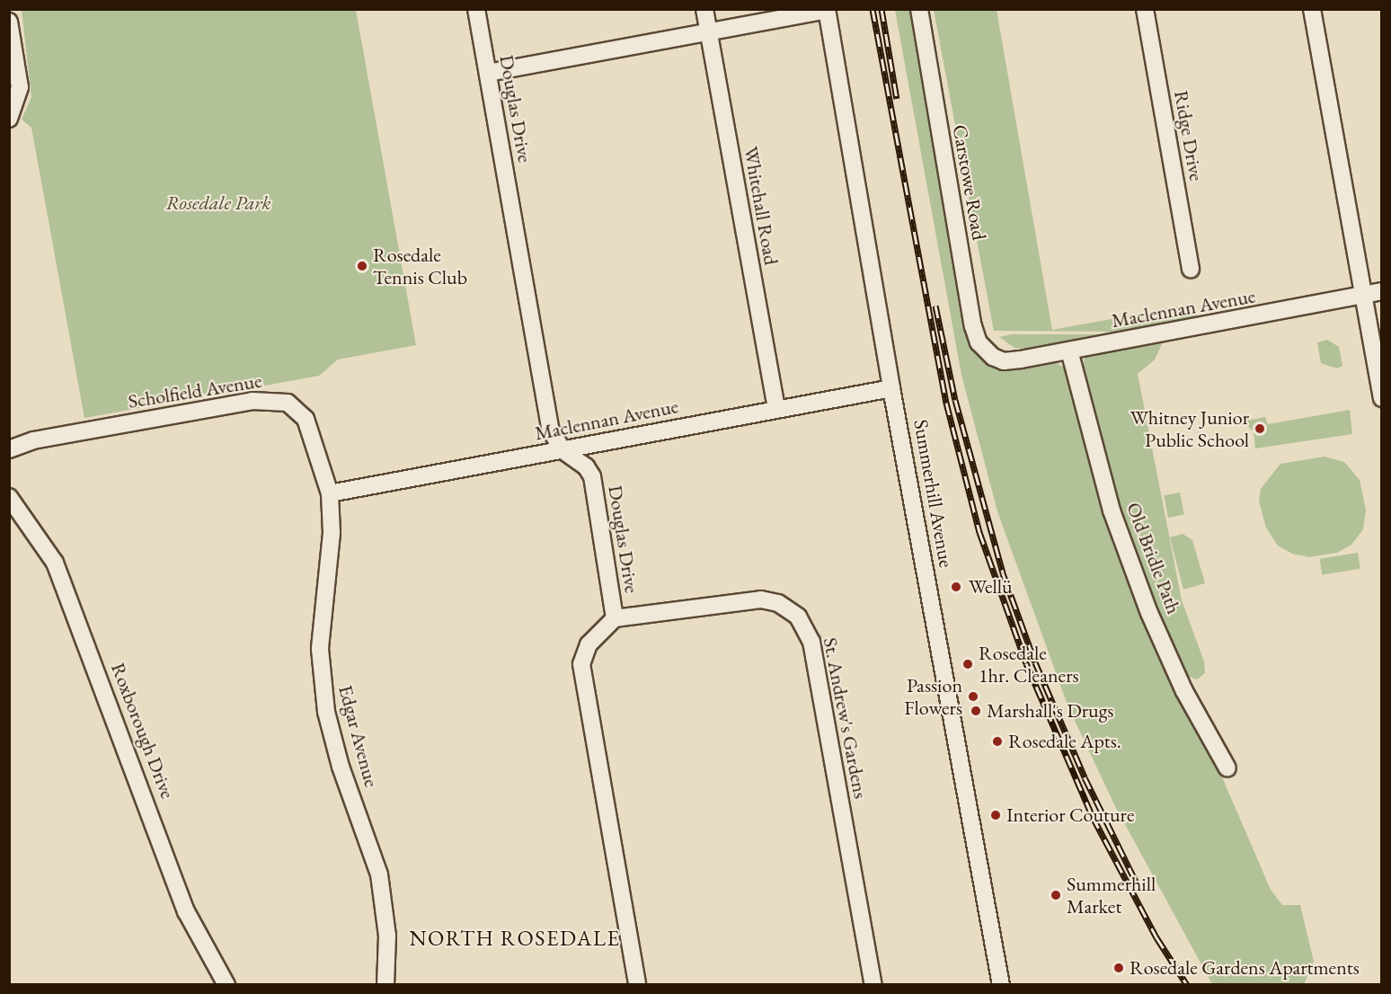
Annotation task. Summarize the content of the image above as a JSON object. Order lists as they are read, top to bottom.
{
  "streets": {
    "street": [
      "Douglas Drive",
      "Ridge Drive",
      "Carstowe Road",
      "Whitehall Road",
      "Maclennan Avenue",
      "Scholfield Avenue",
      "Summerhill Avenue",
      "Old Bridle Path",
      "St. Andrew's Gardens",
      "Roxborough Drive",
      "Edgar Avenue"
    ]
  },
  "crossings": [
    ["Douglas Drive", "Maclennan Avenue"],
    ["Douglas Drive", "St. Andrew's Gardens"],
    ["Carstowe Road", "Maclennan Avenue"],
    ["Whitehall Road", "Maclennan Avenue"],
    ["Maclennan Avenue", "Scholfield Avenue"],
    ["Maclennan Avenue", "Summerhill Avenue"],
    ["Maclennan Avenue", "Old Bridle Path"],
    ["Maclennan Avenue", "Edgar Avenue"],
    ["Scholfield Avenue", "Edgar Avenue"]
  ],
  "districts": ["NORTH ROSEDALE"],
  "parks": ["Rosedale Park"],
  "places": [
    "Rosedale Tennis Club",
    "Whitney Junior Public School",
    "Wellü",
    "Rosedale 1hr. Cleaners",
    "Passion Flowers",
    "Marshall's Drugs",
    "Rosedale Apts.",
    "Interior Couture",
    "Summerhill Market",
    "Rosedale Gardens Apartments"
  ]
}
